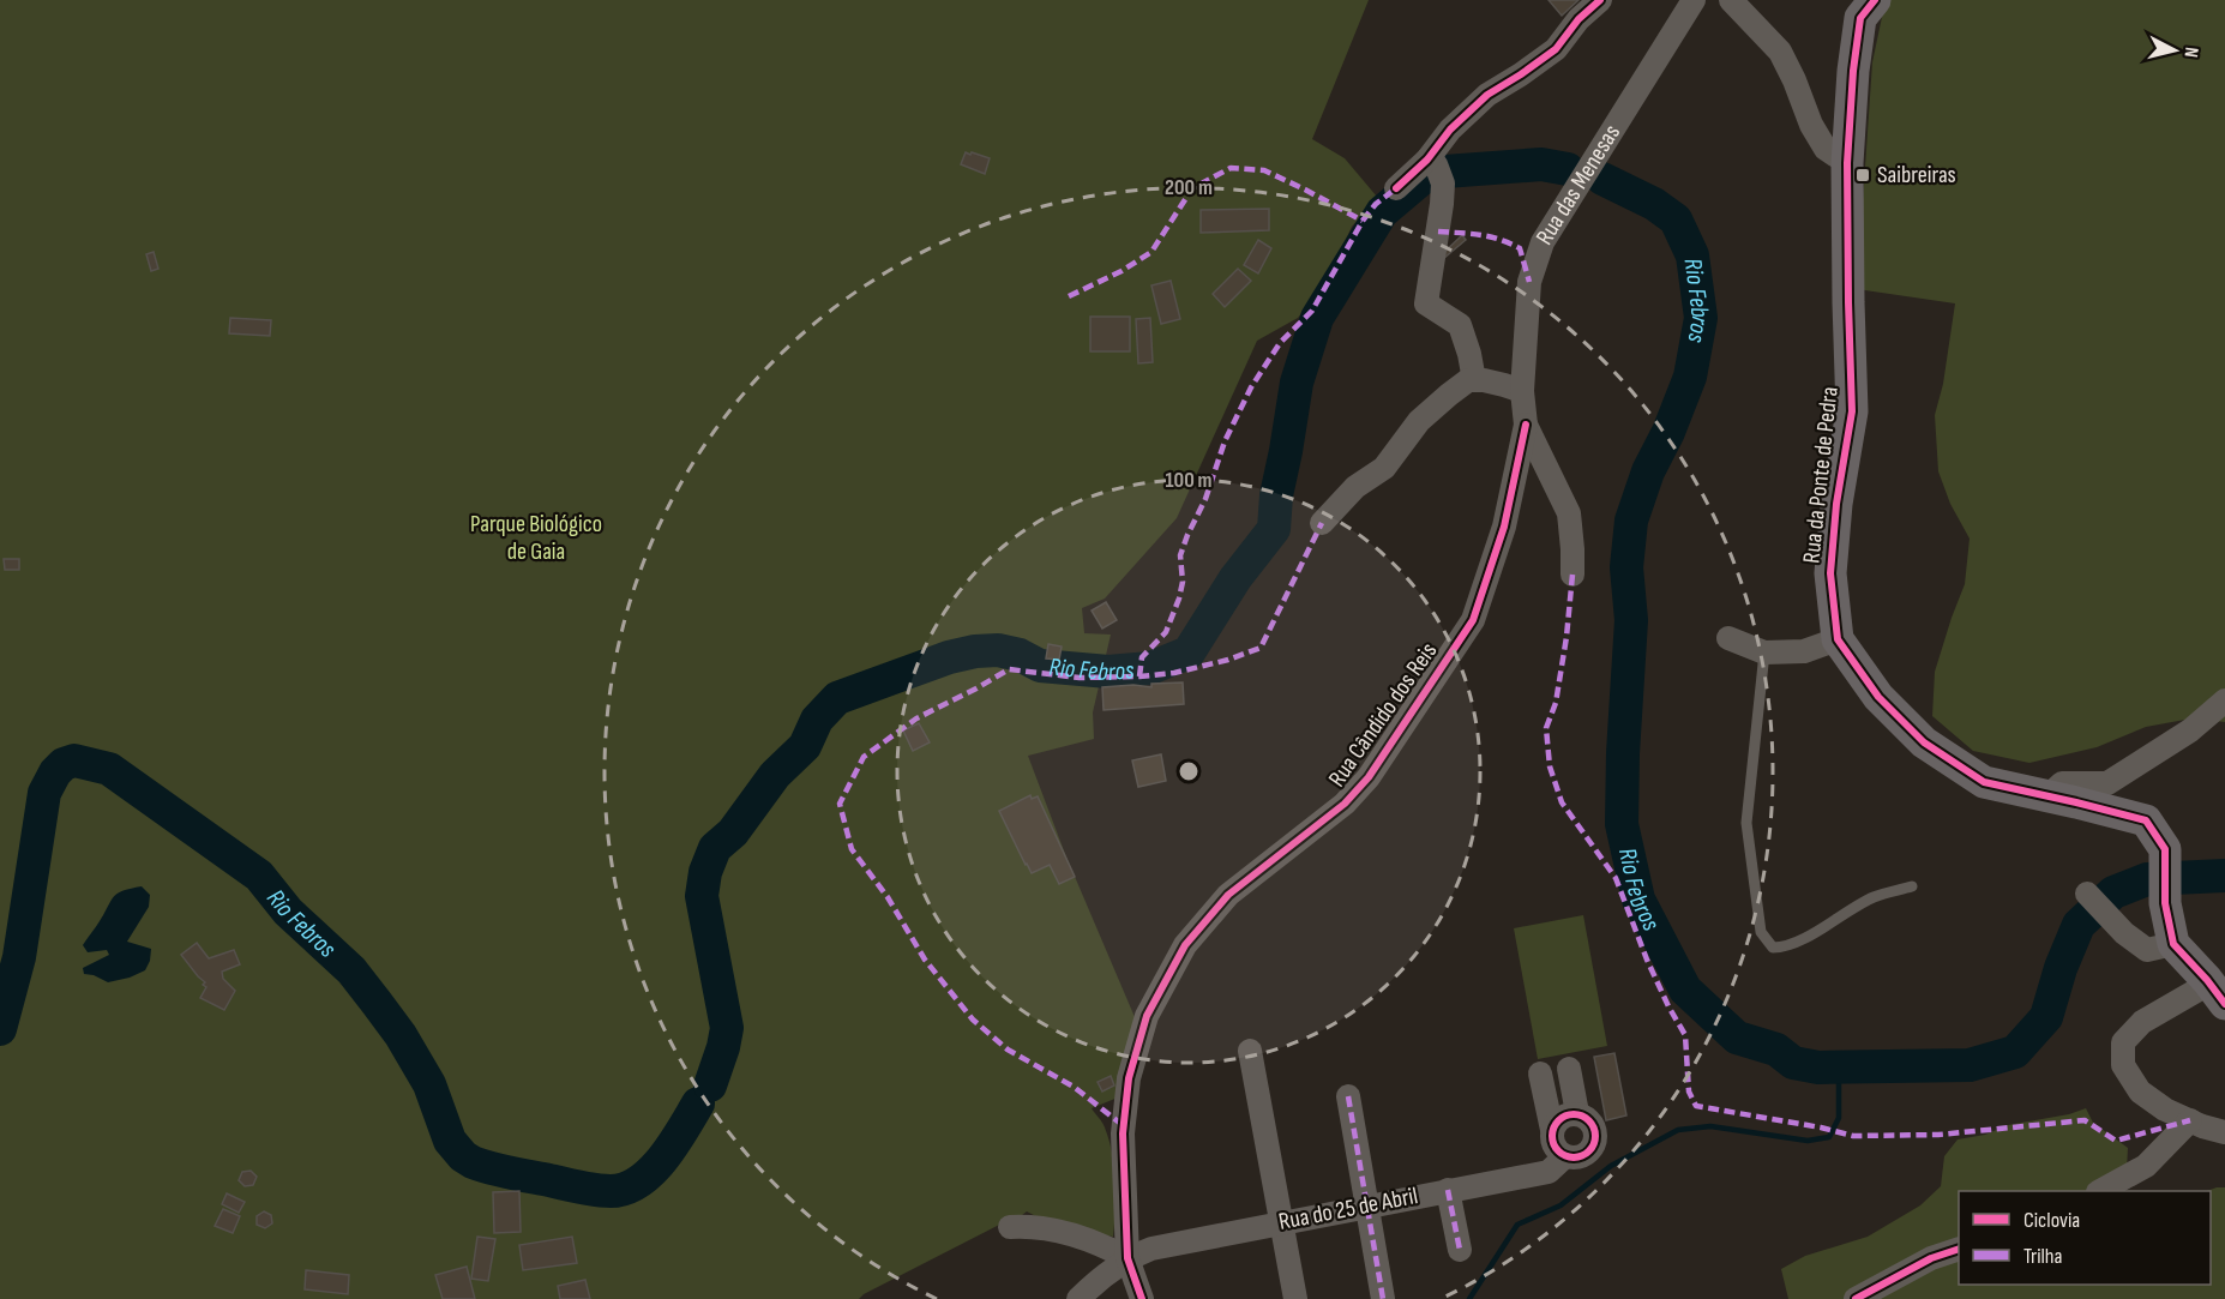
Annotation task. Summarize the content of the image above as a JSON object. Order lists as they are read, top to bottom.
{
  "streets": {
    "street": [
      "Rua das Menesas",
      "Rua da Ponte de Pedra",
      "Rua Cândido dos Reis",
      "Rua do 25 de Abril"
    ]
  },
  "crossings": [
    ["Rua das Menesas", "Rua Cândido dos Reis"],
    ["Rua Cândido dos Reis", "Rua do 25 de Abril"]
  ],
  "water": ["Rio Febros"],
  "parks": ["Parque Biológico de Gaia"],
  "places": {
    "transit": ["Saibreiras"]
  },
  "legend": ["Ciclovia", "Trilha"],
  "north": "right",
  "rings": ["200 m", "100 m"]
}
